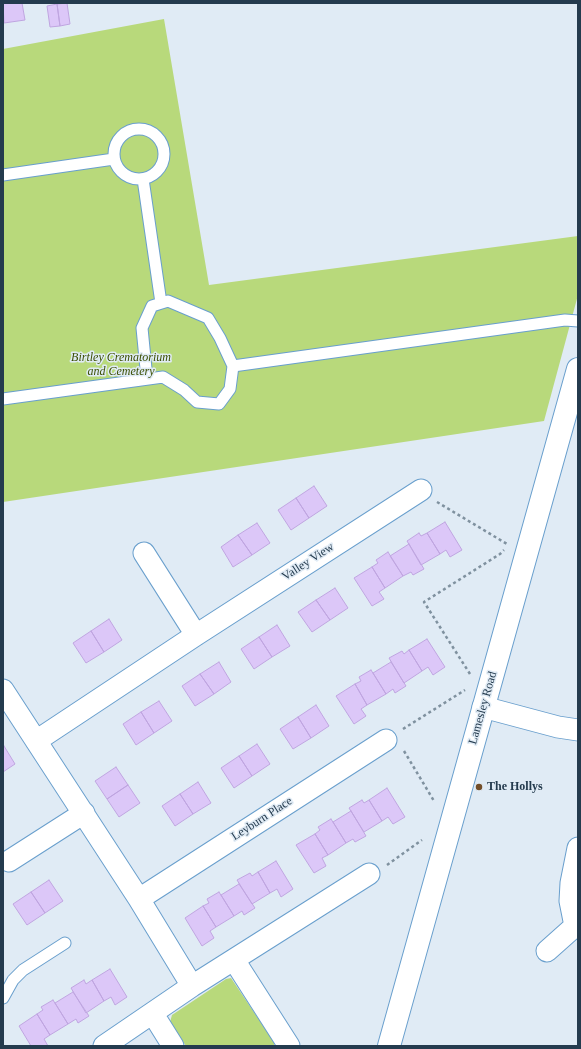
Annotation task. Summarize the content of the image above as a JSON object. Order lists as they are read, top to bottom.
{
  "streets": {
    "street": ["Valley View", "Lamesley Road", "Leyburn Place"]
  },
  "parks": ["Birtley Crematorium and Cemetery"],
  "places": ["The Hollys"]
}
